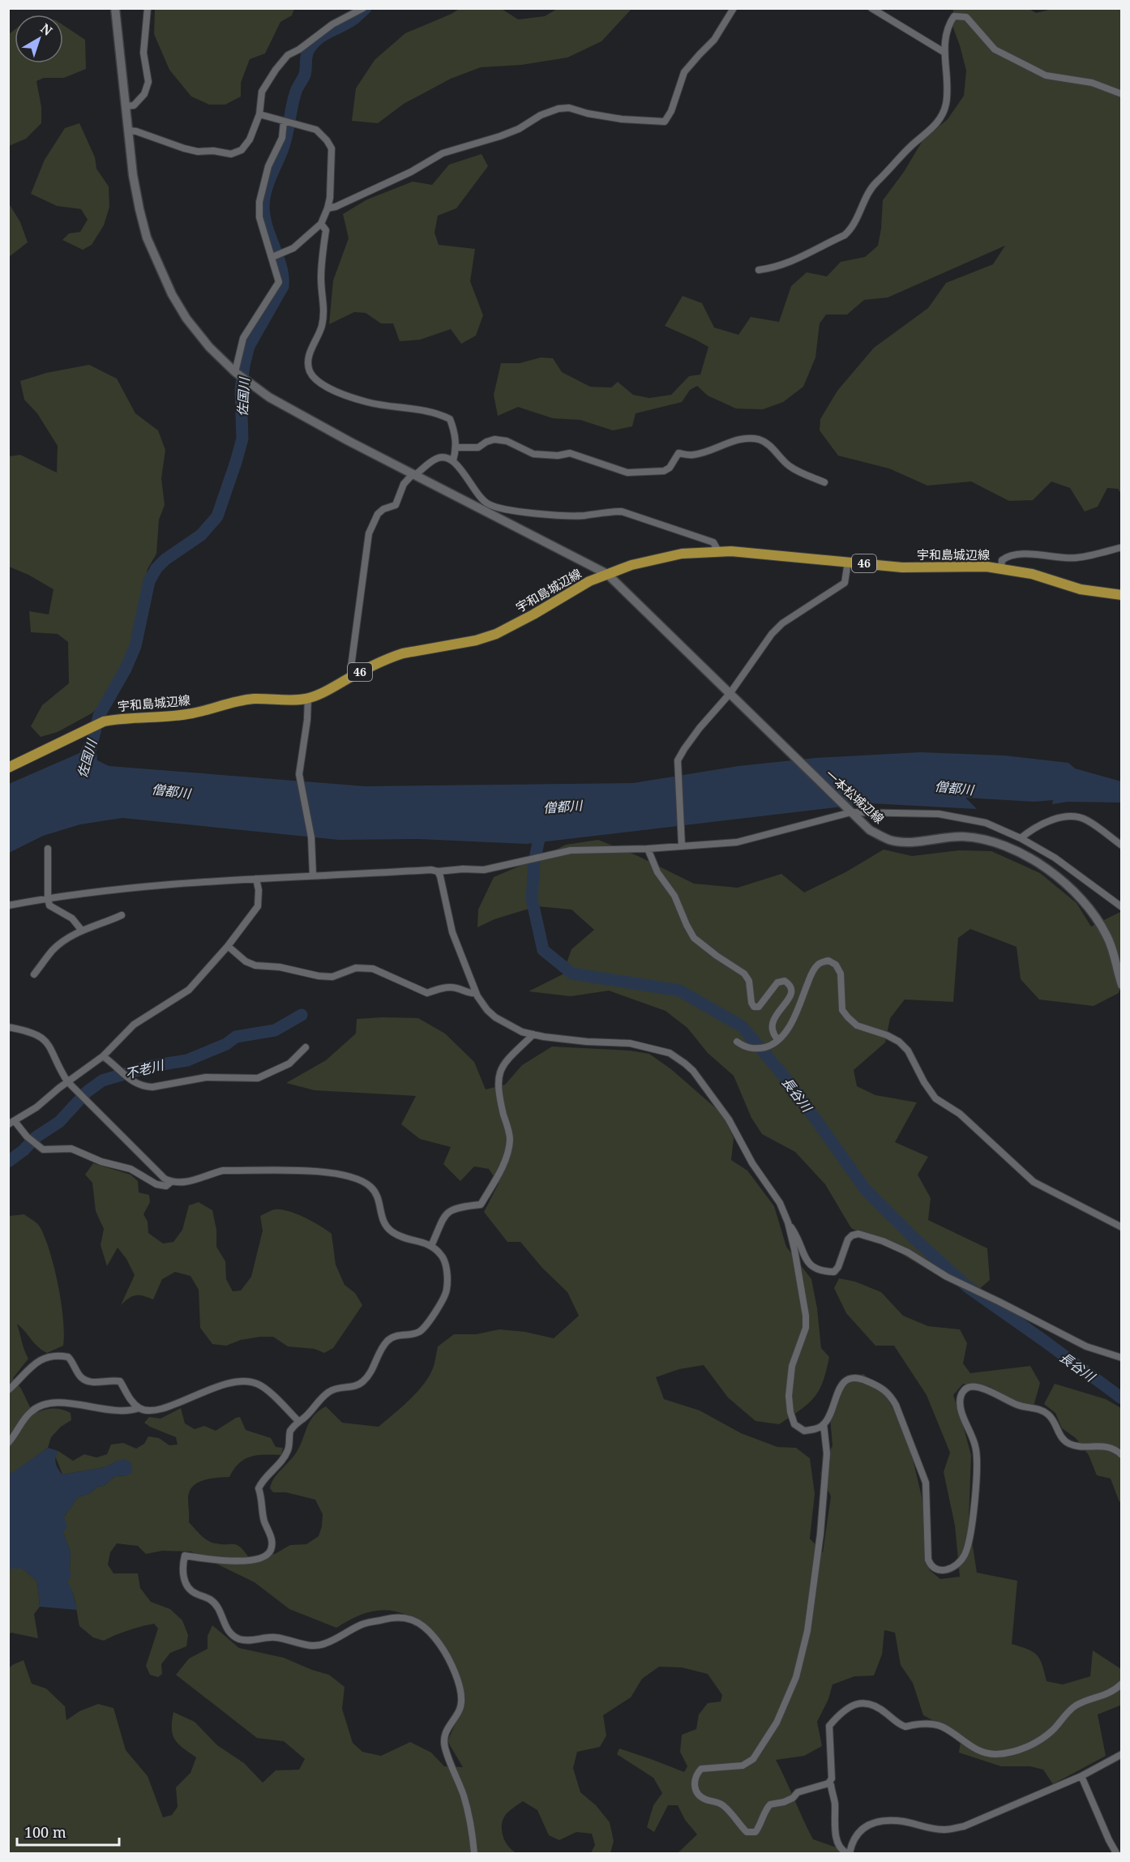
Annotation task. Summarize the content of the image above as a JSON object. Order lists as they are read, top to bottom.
{
  "streets": {
    "main road": ["宇和島城辺線", "46"],
    "street": ["一本松城辺線"]
  },
  "crossings": [
    ["宇和島城辺線", "一本松城辺線"]
  ],
  "water": [
    "佐国川",
    "僧都川",
    "不老川",
    "長谷川"
  ],
  "scale_bar": "100 m",
  "north": "top right"
}
